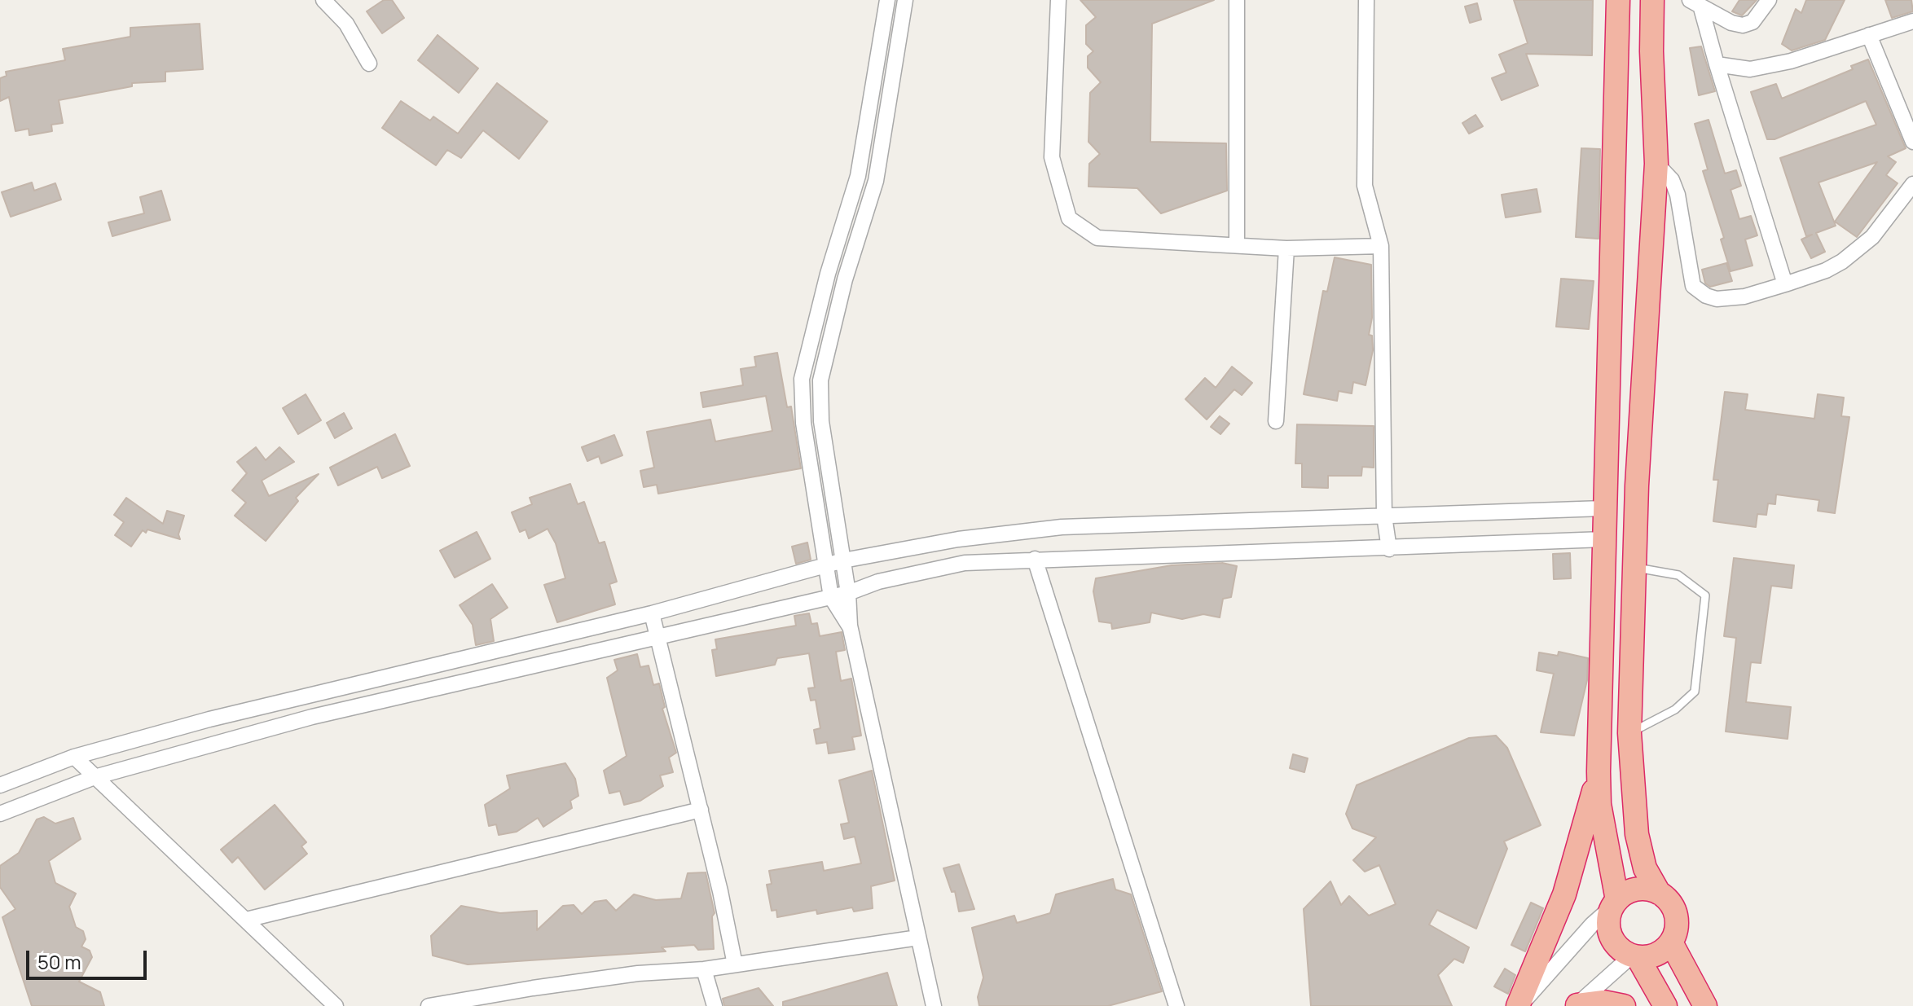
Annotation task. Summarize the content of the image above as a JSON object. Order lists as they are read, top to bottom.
{
  "scale_bar": "50 m"
}
